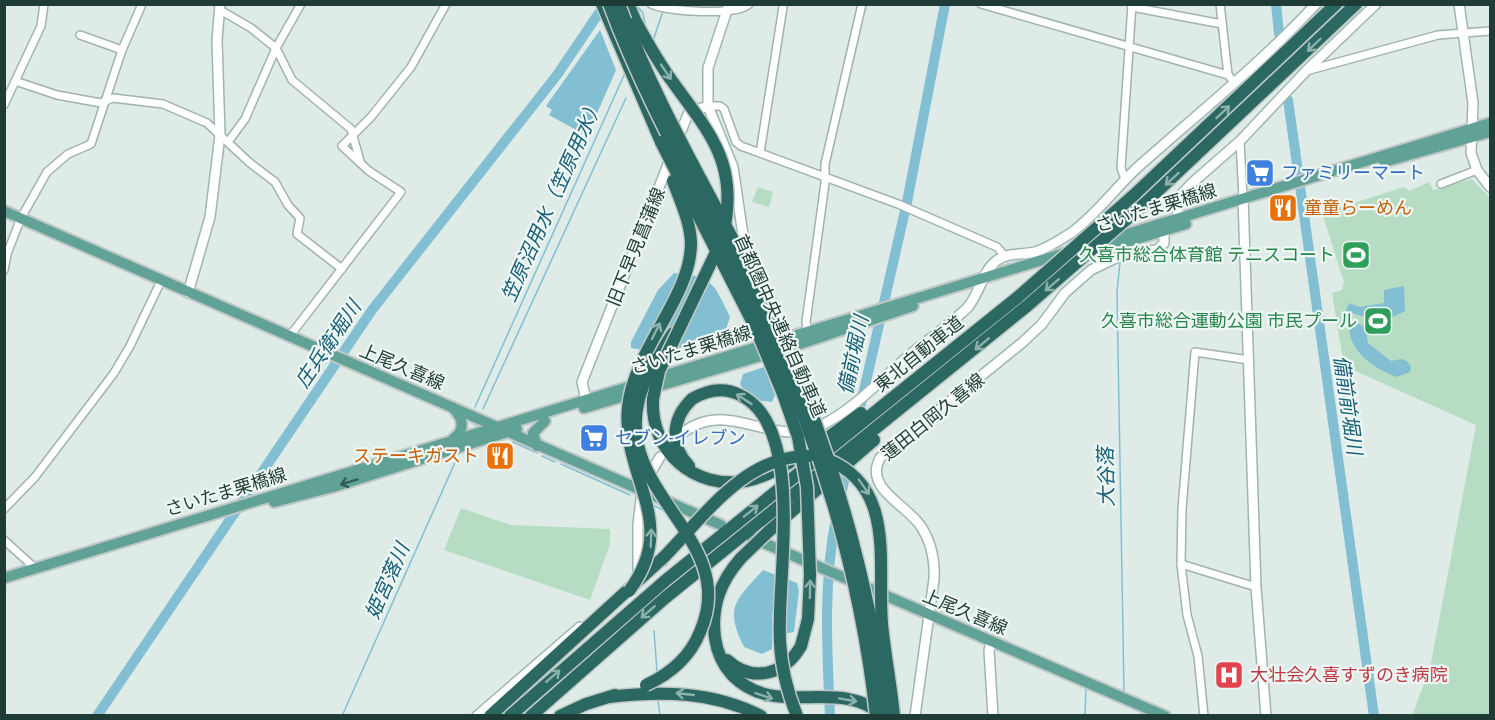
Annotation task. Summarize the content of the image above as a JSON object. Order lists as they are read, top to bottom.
{
  "streets": {
    "highway": ["首都圏中央連絡自動車道", "東北自動車道"],
    "main road": ["さいたま栗橋線", "上尾久喜線"],
    "street": ["旧下早見菖蒲線", "蓮田白岡久喜線"]
  },
  "crossings": [
    ["さいたま栗橋線", "旧下早見菖蒲線"],
    ["さいたま栗橋線", "上尾久喜線"],
    ["さいたま栗橋線", "蓮田白岡久喜線"],
    ["上尾久喜線", "蓮田白岡久喜線"]
  ],
  "water": [
    "笠原沼用水（笠原用水）",
    "庄兵衛堀川",
    "備前堀川",
    "備前前堀川",
    "大谷落",
    "姫宮落川"
  ],
  "places": {
    "supermarket": ["ファミリーマート", "セブン-イレブン"],
    "restaurant": ["童童らーめん", "ステーキガスト"],
    "sports": ["久喜市総合体育館 テニスコート", "久喜市総合運動公園 市民プール"],
    "hospital": ["大壮会久喜すずのき病院"]
  }
}
